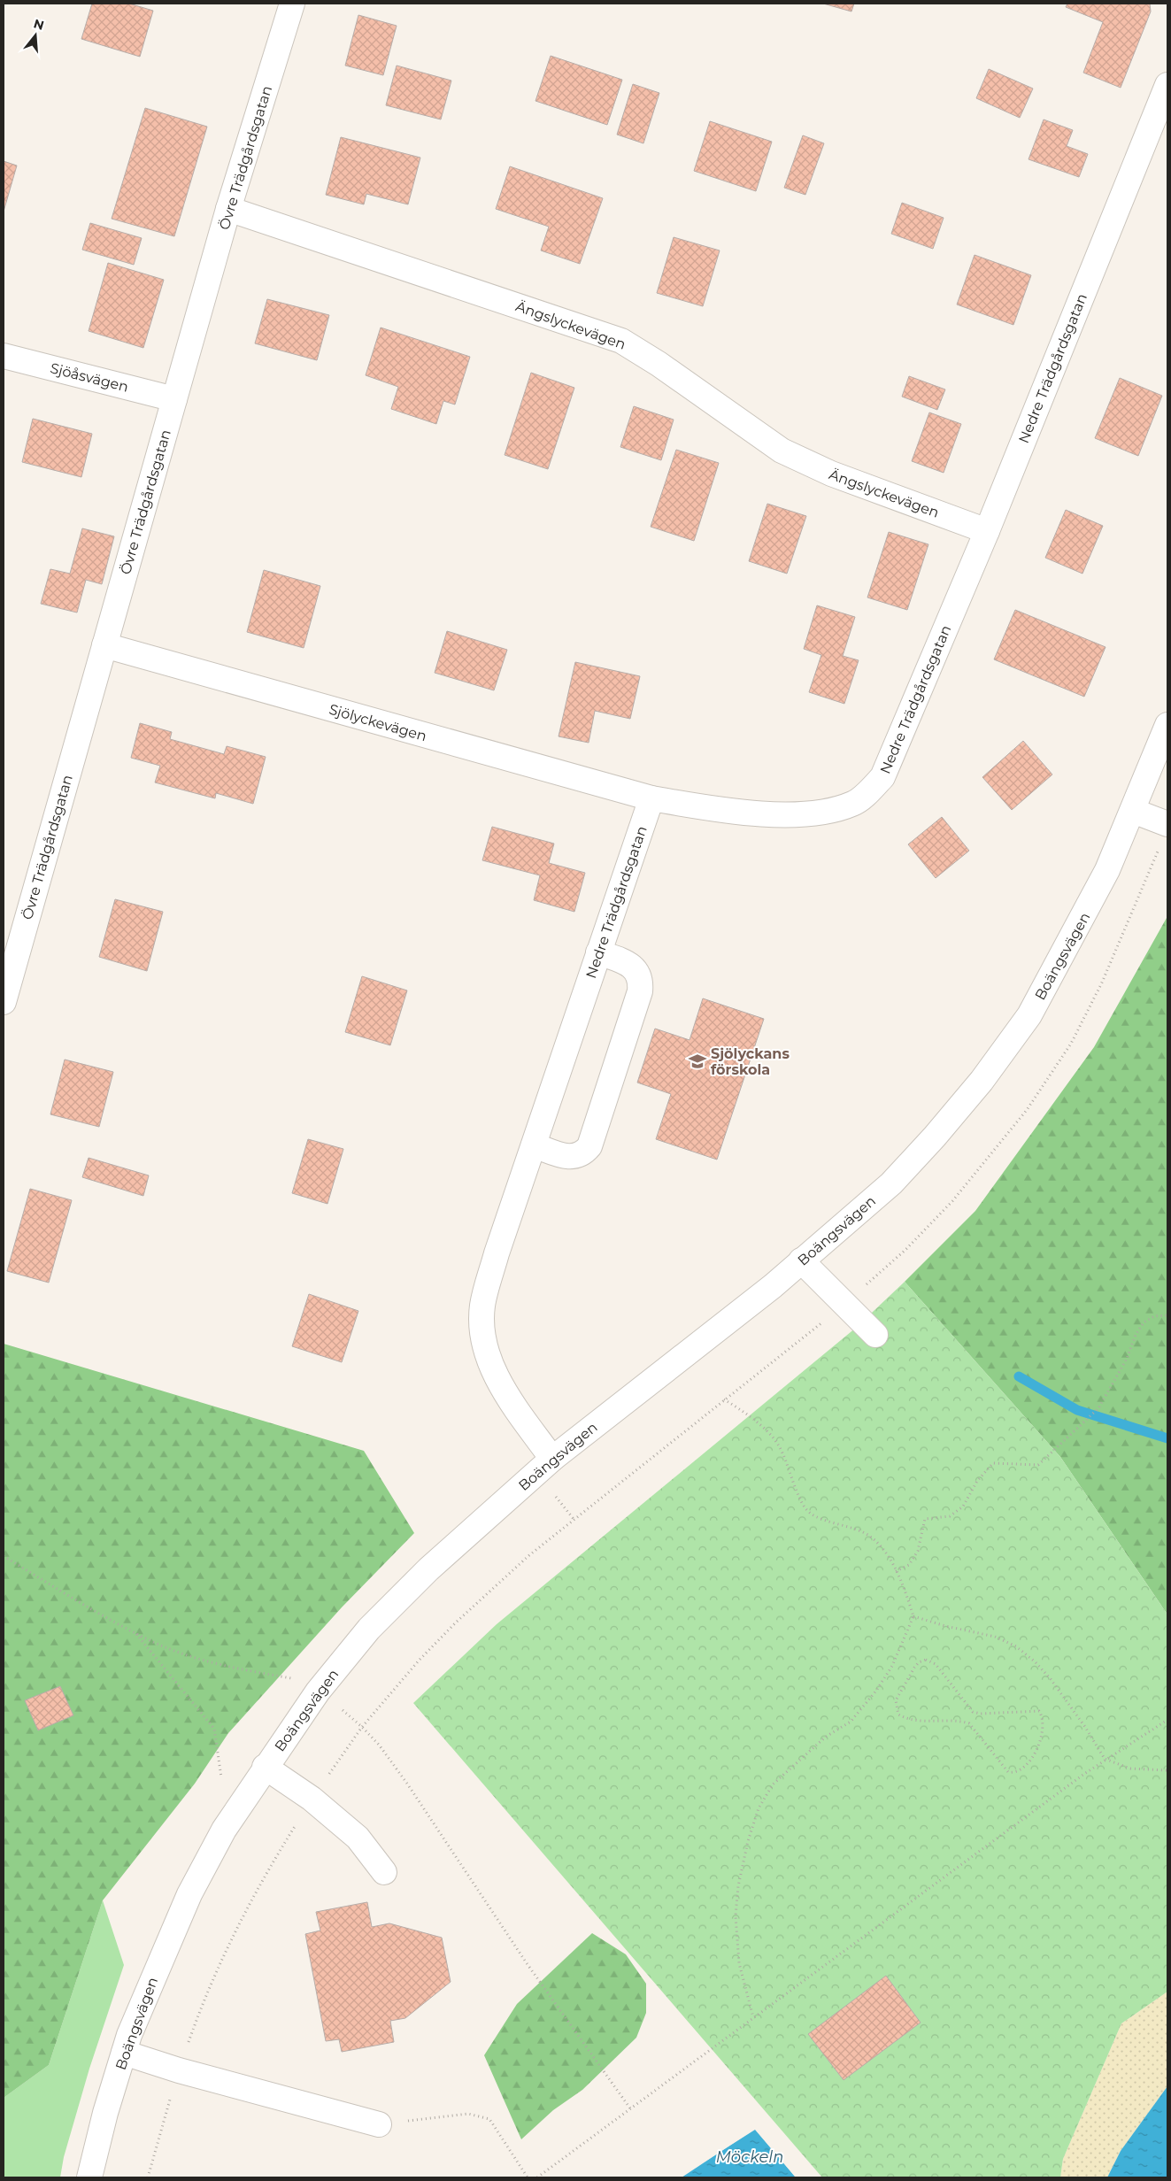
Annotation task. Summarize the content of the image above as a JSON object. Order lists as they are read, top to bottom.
{
  "streets": {
    "street": [
      "Övre Trädgårdsgatan",
      "Ängslyckevägen",
      "Nedre Trädgårdsgatan",
      "Sjöåsvägen",
      "Sjölyckevägen",
      "Boängsvägen"
    ]
  },
  "crossings": [
    ["Övre Trädgårdsgatan", "Ängslyckevägen"],
    ["Övre Trädgårdsgatan", "Sjöåsvägen"],
    ["Övre Trädgårdsgatan", "Sjölyckevägen"],
    ["Ängslyckevägen", "Nedre Trädgårdsgatan"],
    ["Nedre Trädgårdsgatan", "Sjölyckevägen"],
    ["Nedre Trädgårdsgatan", "Boängsvägen"]
  ],
  "water": ["Möckeln"],
  "places": {
    "school or university": ["Sjölyckans förskola"]
  },
  "north": "top"
}
